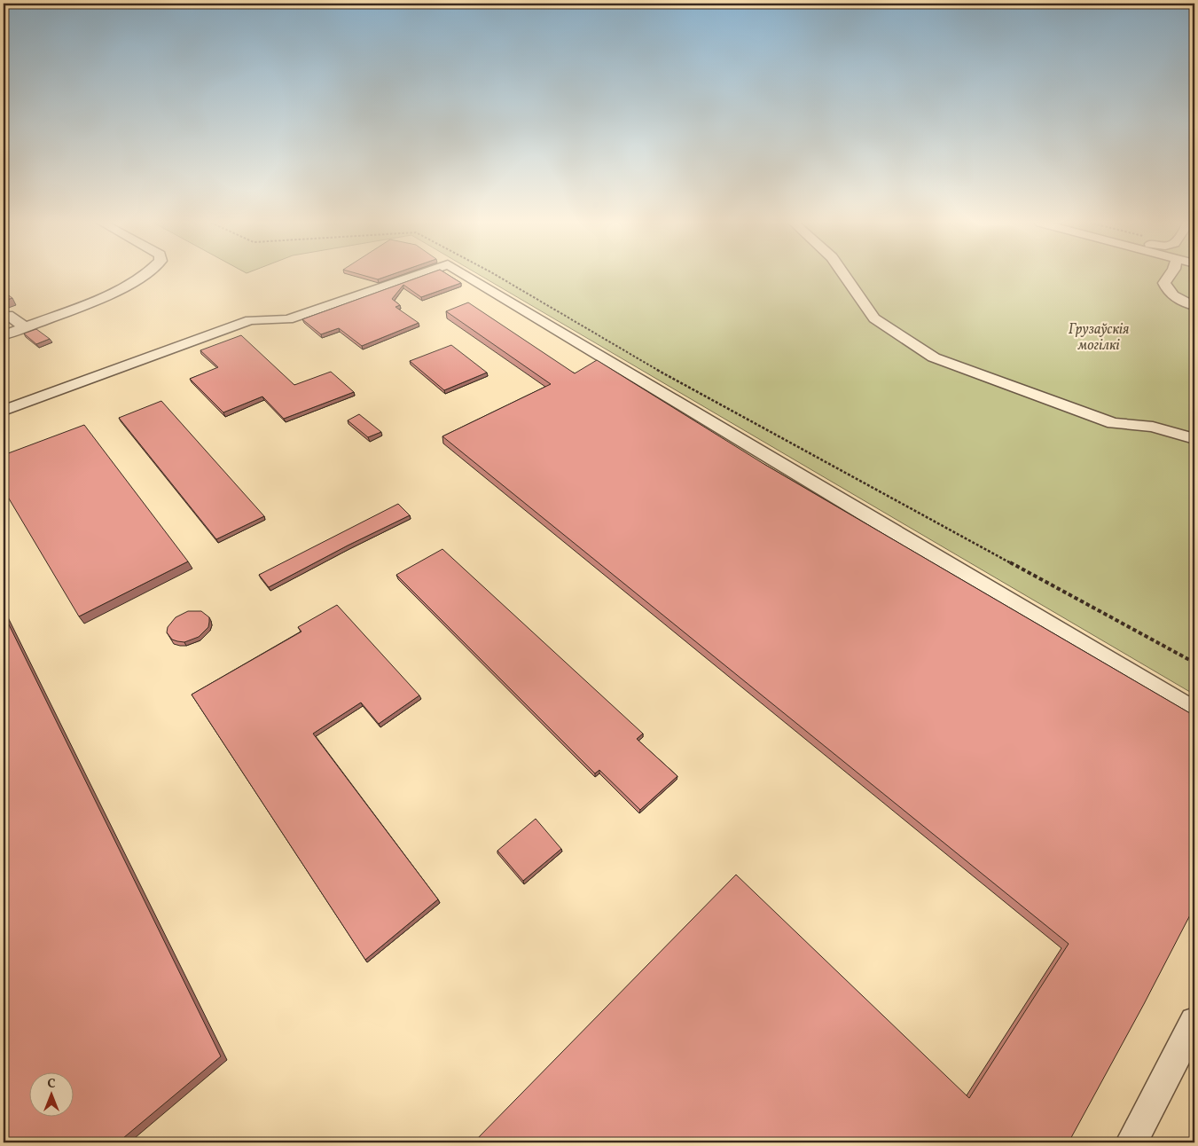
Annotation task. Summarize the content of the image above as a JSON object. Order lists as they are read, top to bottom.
{
  "parks": ["Грузаўскія могілкі"],
  "north": "top"
}
